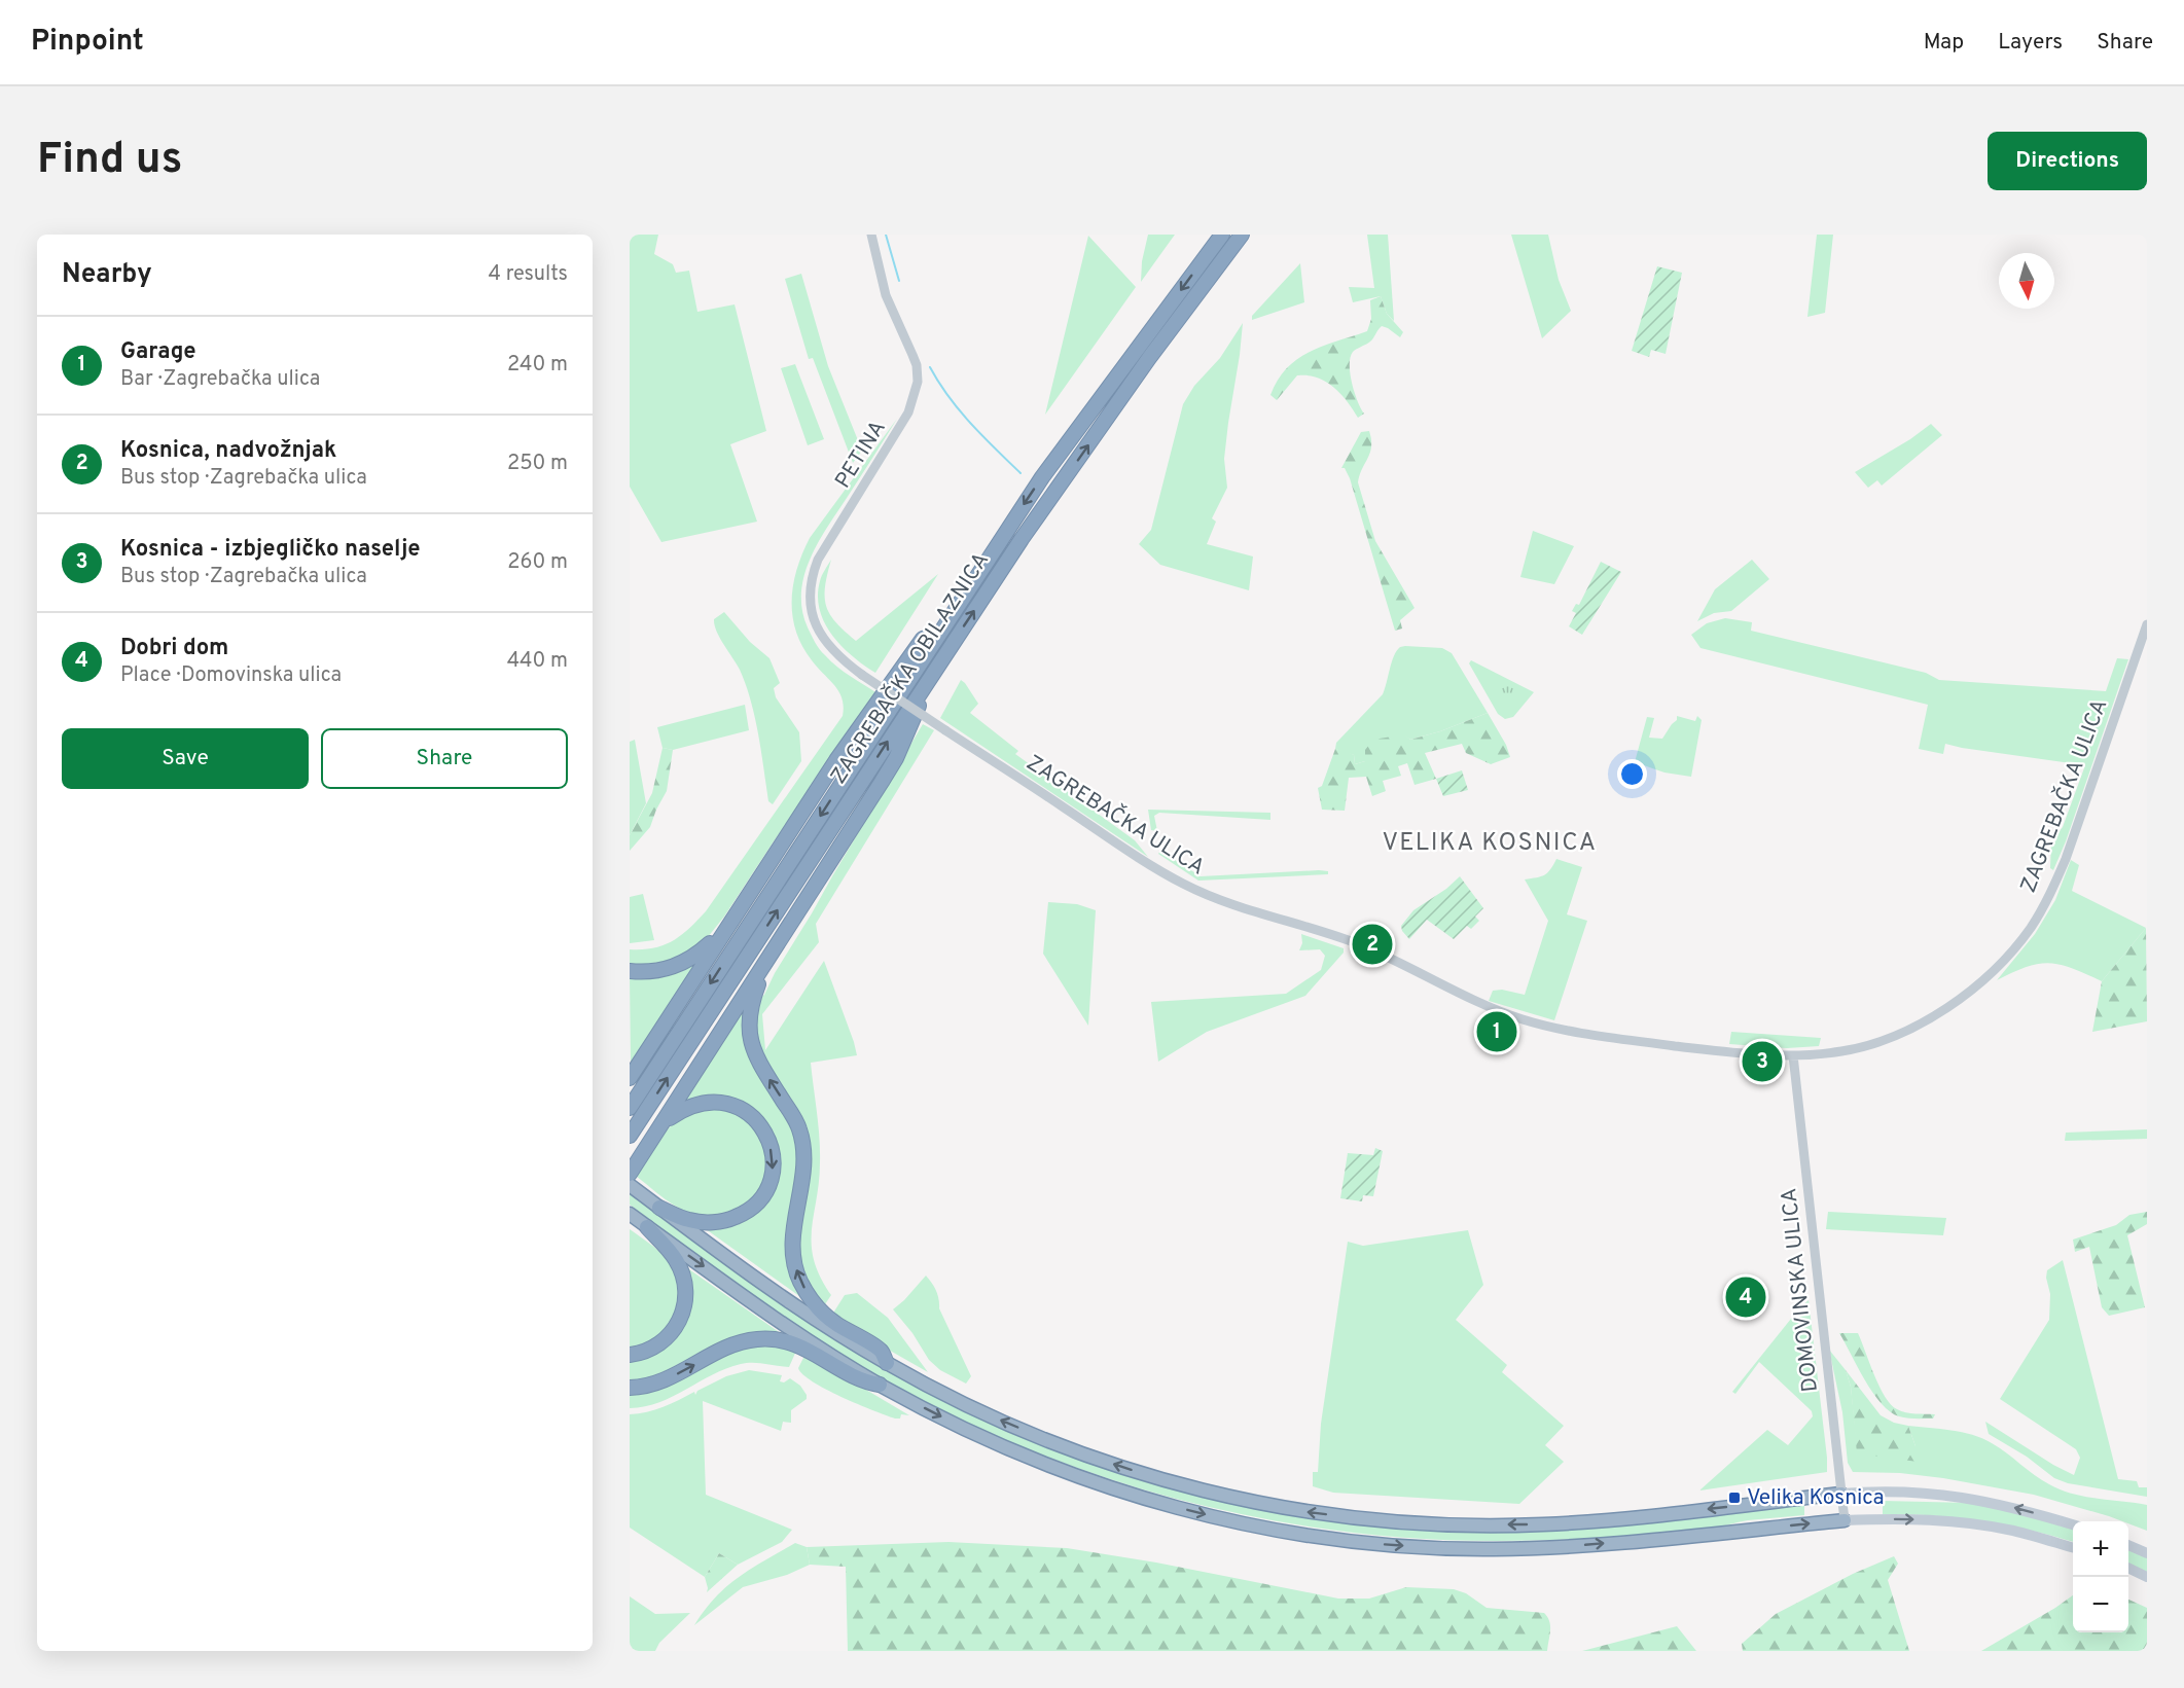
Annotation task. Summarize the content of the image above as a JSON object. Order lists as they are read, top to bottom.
{
  "streets": {
    "highway": ["ZAGREBAČKA OBILAZNICA"],
    "street": ["PETINA", "ZAGREBAČKA ULICA", "DOMOVINSKA ULICA"]
  },
  "crossings": [
    ["PETINA", "ZAGREBAČKA ULICA"],
    ["ZAGREBAČKA ULICA", "DOMOVINSKA ULICA"]
  ],
  "districts": ["VELIKA KOSNICA"],
  "places": {
    "transit": ["Velika Kosnica"]
  },
  "north": "bottom",
  "page": {
    "header": "Pinpoint",
    "nav": ["Map", "Layers", "Share"],
    "buttons": [
      "Directions",
      ["Save", "Share"]
    ],
    "title": "Find us",
    "heading": ["Nearby", "4 results"],
    "list": [
      {
        "mark": "1",
        "name": "Garage",
        "note": "Bar · Zagrebačka ulica",
        "value": "240 m"
      },
      {
        "mark": "2",
        "name": "Kosnica, nadvožnjak",
        "note": "Bus stop · Zagrebačka ulica",
        "value": "250 m"
      },
      {
        "mark": "3",
        "name": "Kosnica - izbjegličko naselje",
        "note": "Bus stop · Zagrebačka ulica",
        "value": "260 m"
      },
      {
        "mark": "4",
        "name": "Dobri dom",
        "note": "Place · Domovinska ulica",
        "value": "440 m"
      }
    ],
    "pins": [
      "2",
      "1",
      "3",
      "4"
    ],
    "map_buttons": ["+", "−"]
  }
}
